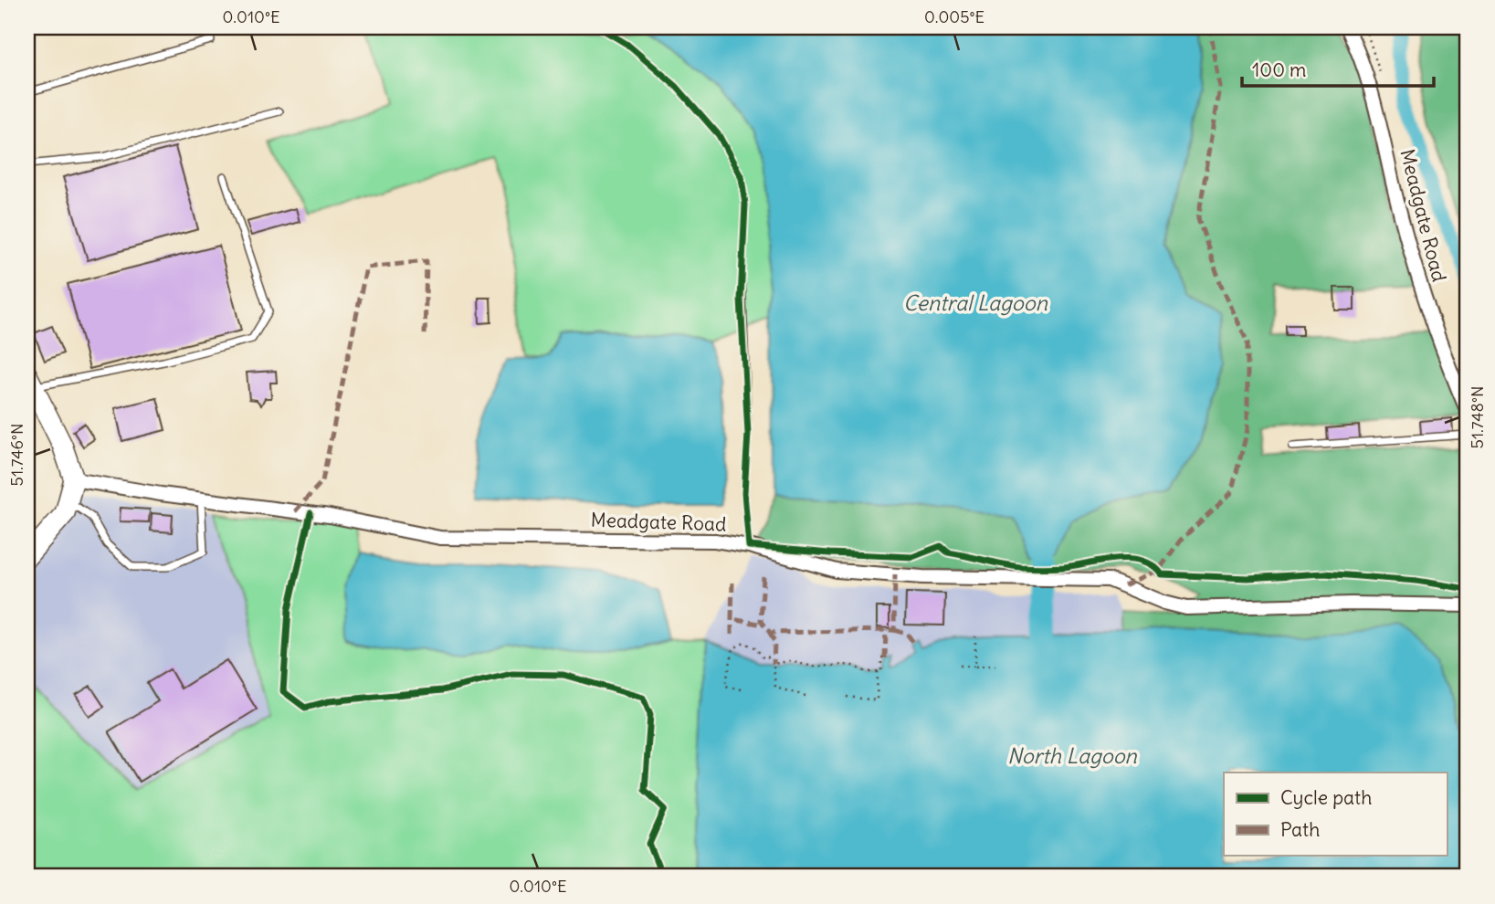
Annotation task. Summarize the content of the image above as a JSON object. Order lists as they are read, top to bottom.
{
  "streets": {
    "street": ["Meadgate Road"]
  },
  "water": ["Central Lagoon", "North Lagoon"],
  "legend": ["Cycle path", "Path"],
  "scale_bar": "100 m",
  "coordinates": [
    "0.010°E",
    "0.005°E",
    "51.748°N",
    "51.746°N"
  ]
}
